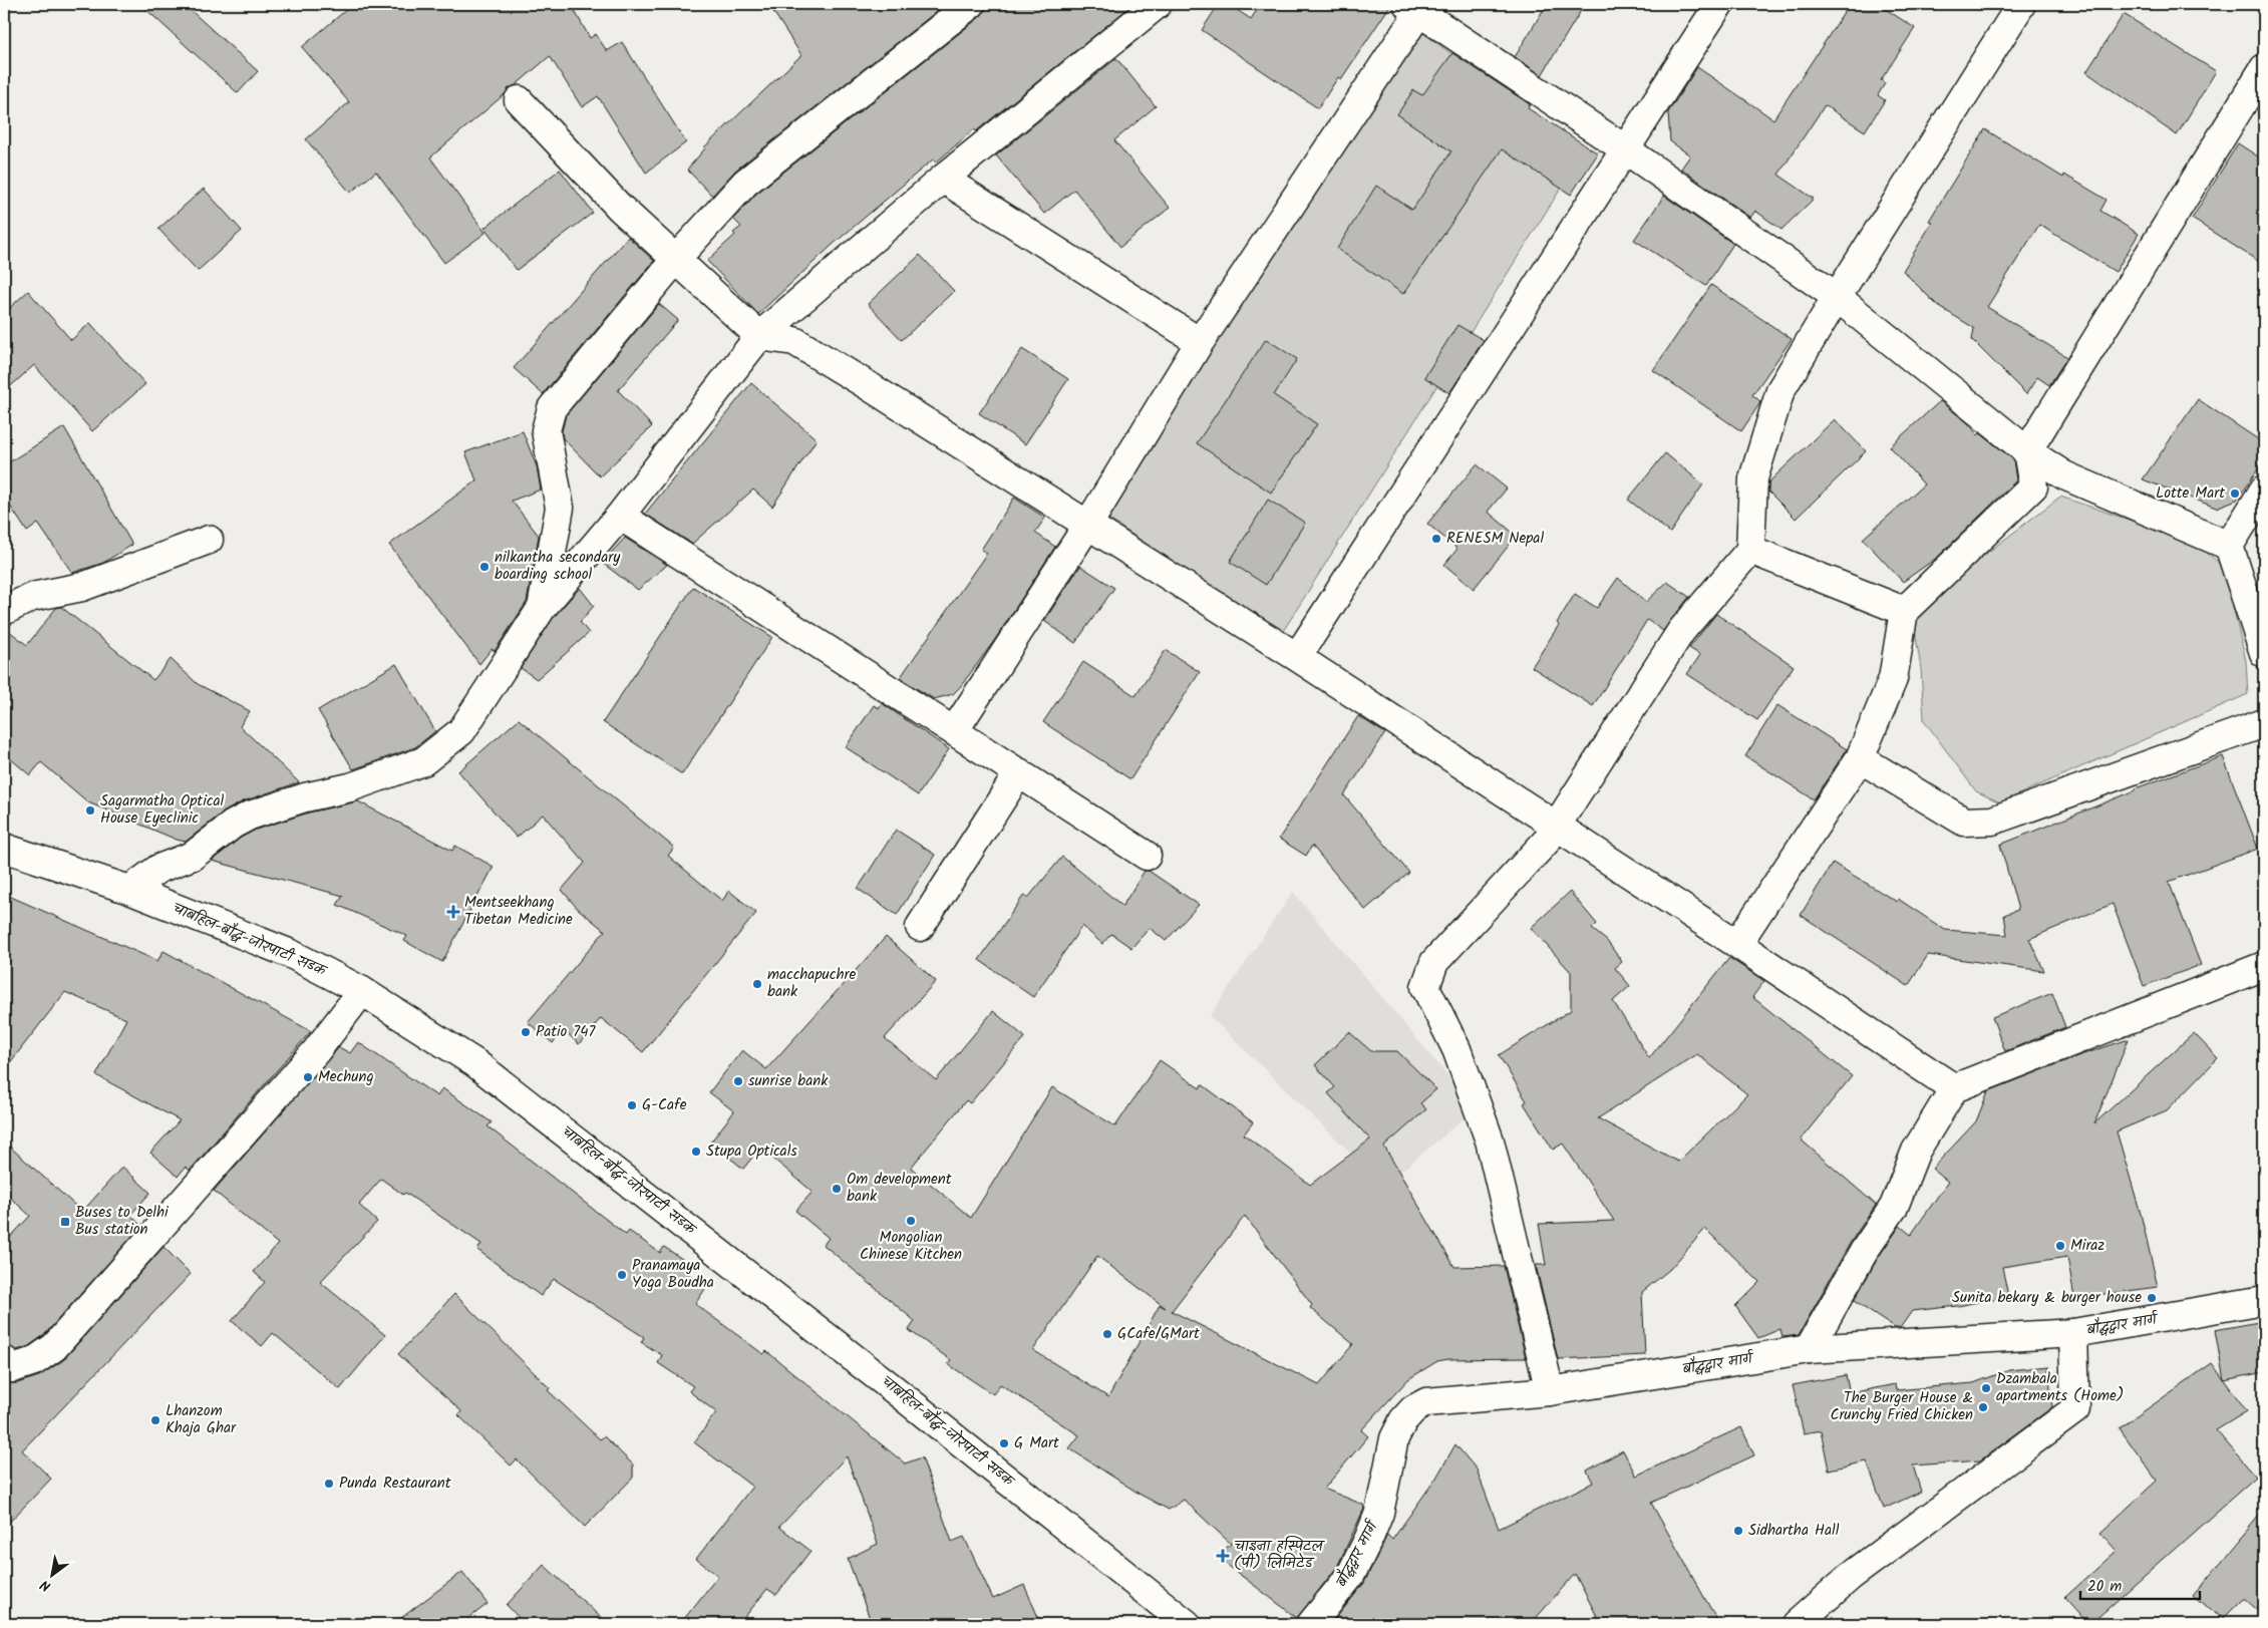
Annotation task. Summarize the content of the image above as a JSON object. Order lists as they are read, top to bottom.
{
  "streets": {
    "street": ["चाबहिल-बौद्ध-जोरपाटी सडक", "बौद्धद्वार मार्ग"]
  },
  "places": {
    "other": [
      "Lotte Mart",
      "RENESM Nepal",
      "nilkantha secondary boarding school",
      "Sagarmatha Optical House Eyeclinic",
      "macchapuchre bank",
      "Patio 747",
      "Mechung",
      "sunrise bank",
      "G-Cafe",
      "Stupa Opticals",
      "Om development bank",
      "Mongolian Chinese Kitchen",
      "Miraz",
      "Pranamaya Yoga Boudha",
      "Sunita bekary & burger house",
      "GCafe/GMart",
      "Dzambala apartments (Home)",
      "The Burger House & Crunchy Fried Chicken",
      "Lhanzom Khaja Ghar",
      "G Mart",
      "Punda Restaurant",
      "Sidhartha Hall"
    ],
    "health": ["Mentseekhang Tibetan Medicine", "चाइना हस्पिटल (पी) लिमिटेड"],
    "transit": ["Buses to Delhi Bus station"]
  },
  "scale_bar": "20 m",
  "north": "bottom left"
}
